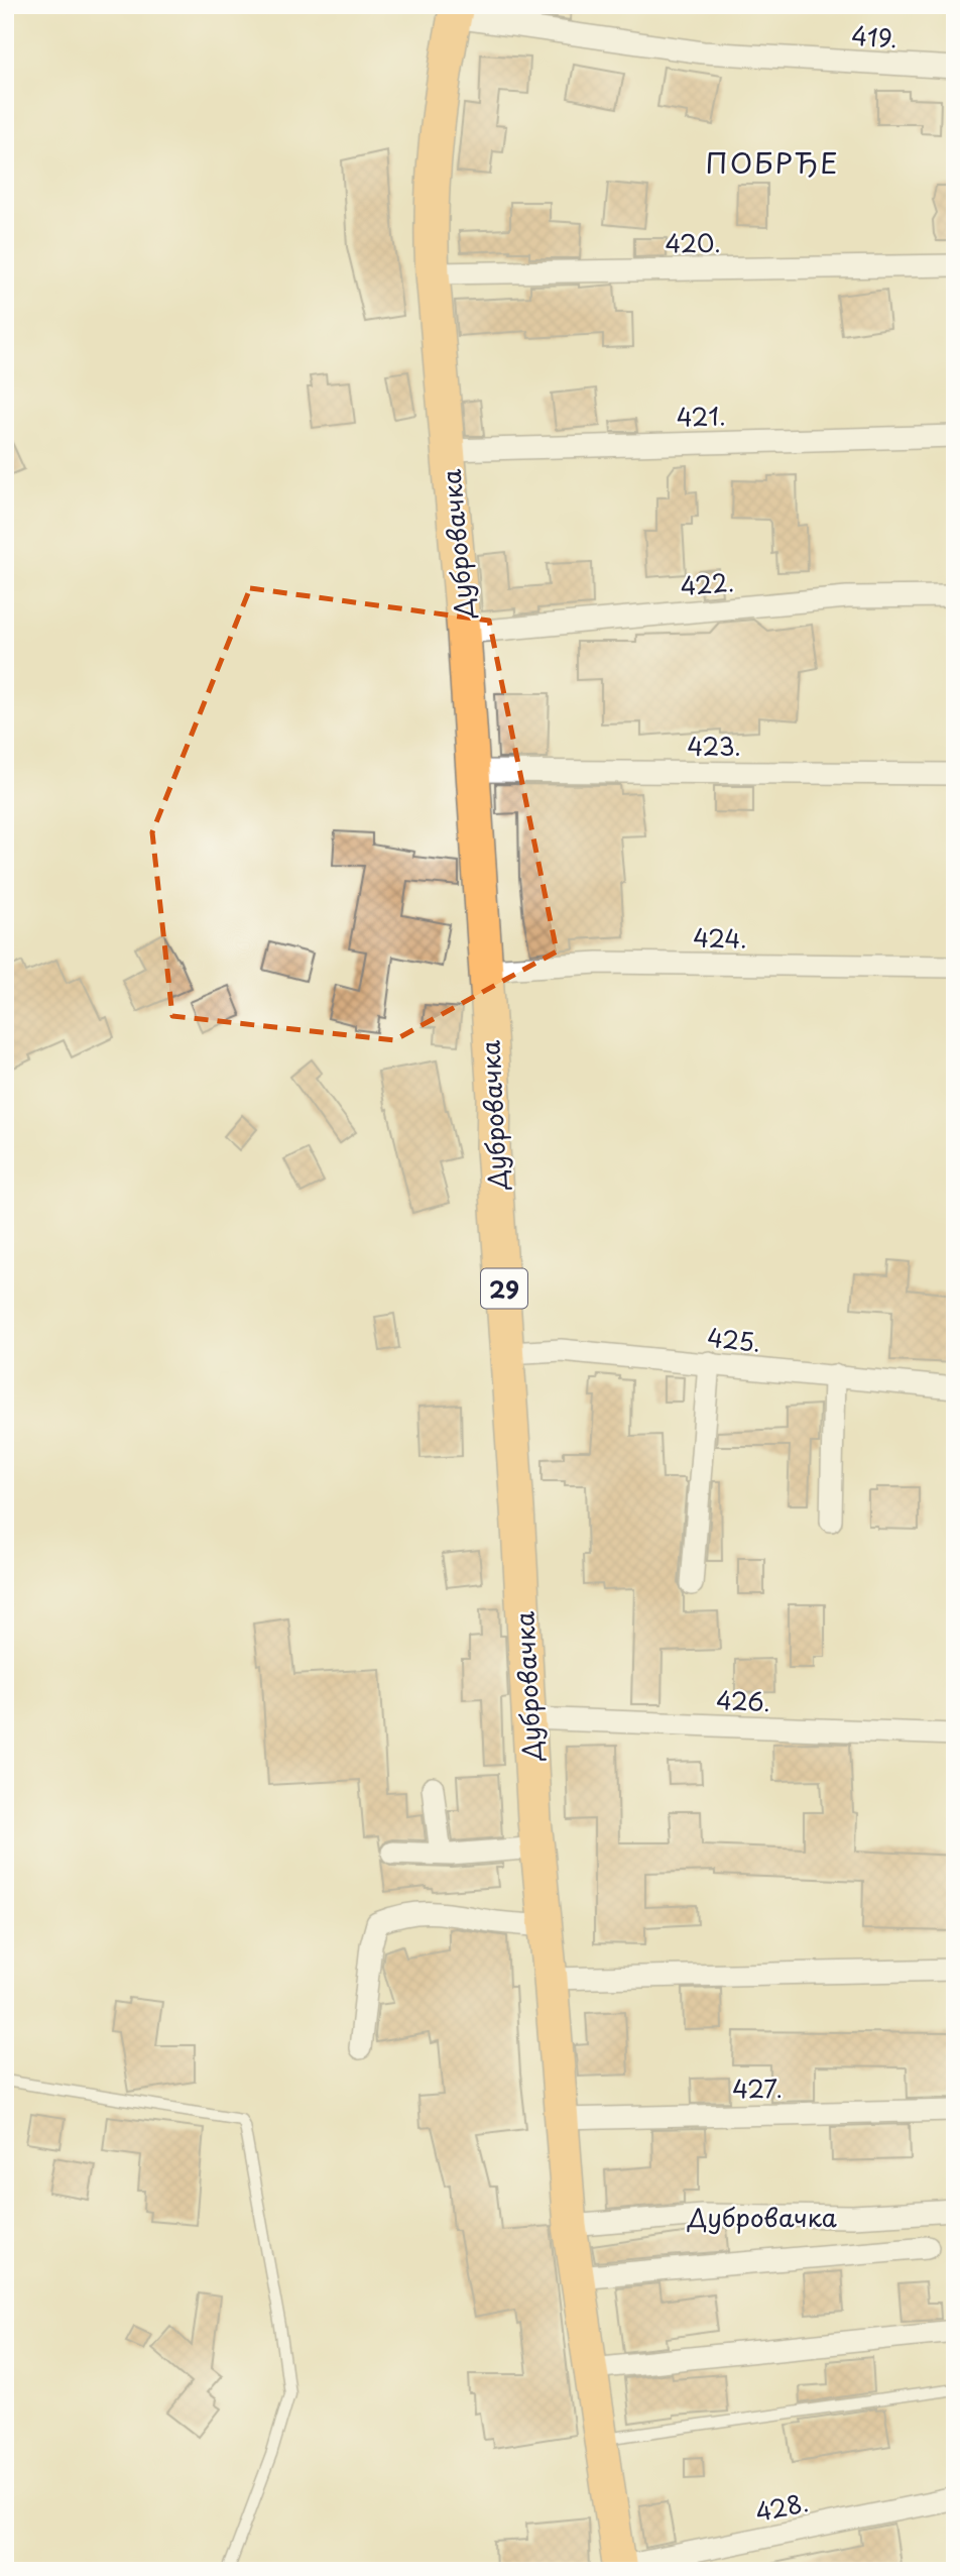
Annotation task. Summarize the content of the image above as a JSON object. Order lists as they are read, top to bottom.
{
  "streets": {
    "main road": ["Дубровачка", "29"],
    "street": [
      "419.",
      "420.",
      "421.",
      "422.",
      "423.",
      "424.",
      "425.",
      "426.",
      "427.",
      "428."
    ]
  },
  "crossings": [
    ["419.", "Дубровачка"],
    ["420.", "Дубровачка"],
    ["421.", "Дубровачка"],
    ["Дубровачка", "422."],
    ["Дубровачка", "423."],
    ["Дубровачка", "424."],
    ["Дубровачка", "425."],
    ["Дубровачка", "426."],
    ["Дубровачка", "427."],
    ["Дубровачка", "428."]
  ],
  "districts": ["ПОБРЂЕ"]
}
